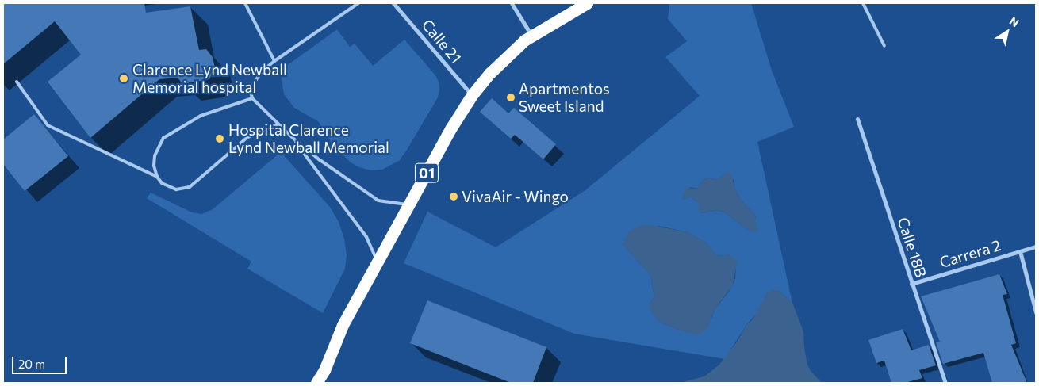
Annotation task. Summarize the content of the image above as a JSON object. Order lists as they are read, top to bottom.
{
  "streets": {
    "highway": ["01"],
    "street": ["Calle 21", "Calle 18B", "Carrera 2"]
  },
  "crossings": [
    ["Calle 21", "01"],
    ["Calle 18B", "Carrera 2"]
  ],
  "places": [
    "Clarence Lynd Newball Memorial hospital",
    "Apartmentos Sweet Island",
    "Hospital Clarence Lynd Newball Memorial",
    "VivaAir - Wingo"
  ],
  "scale_bar": "20 m",
  "north": "top right"
}
